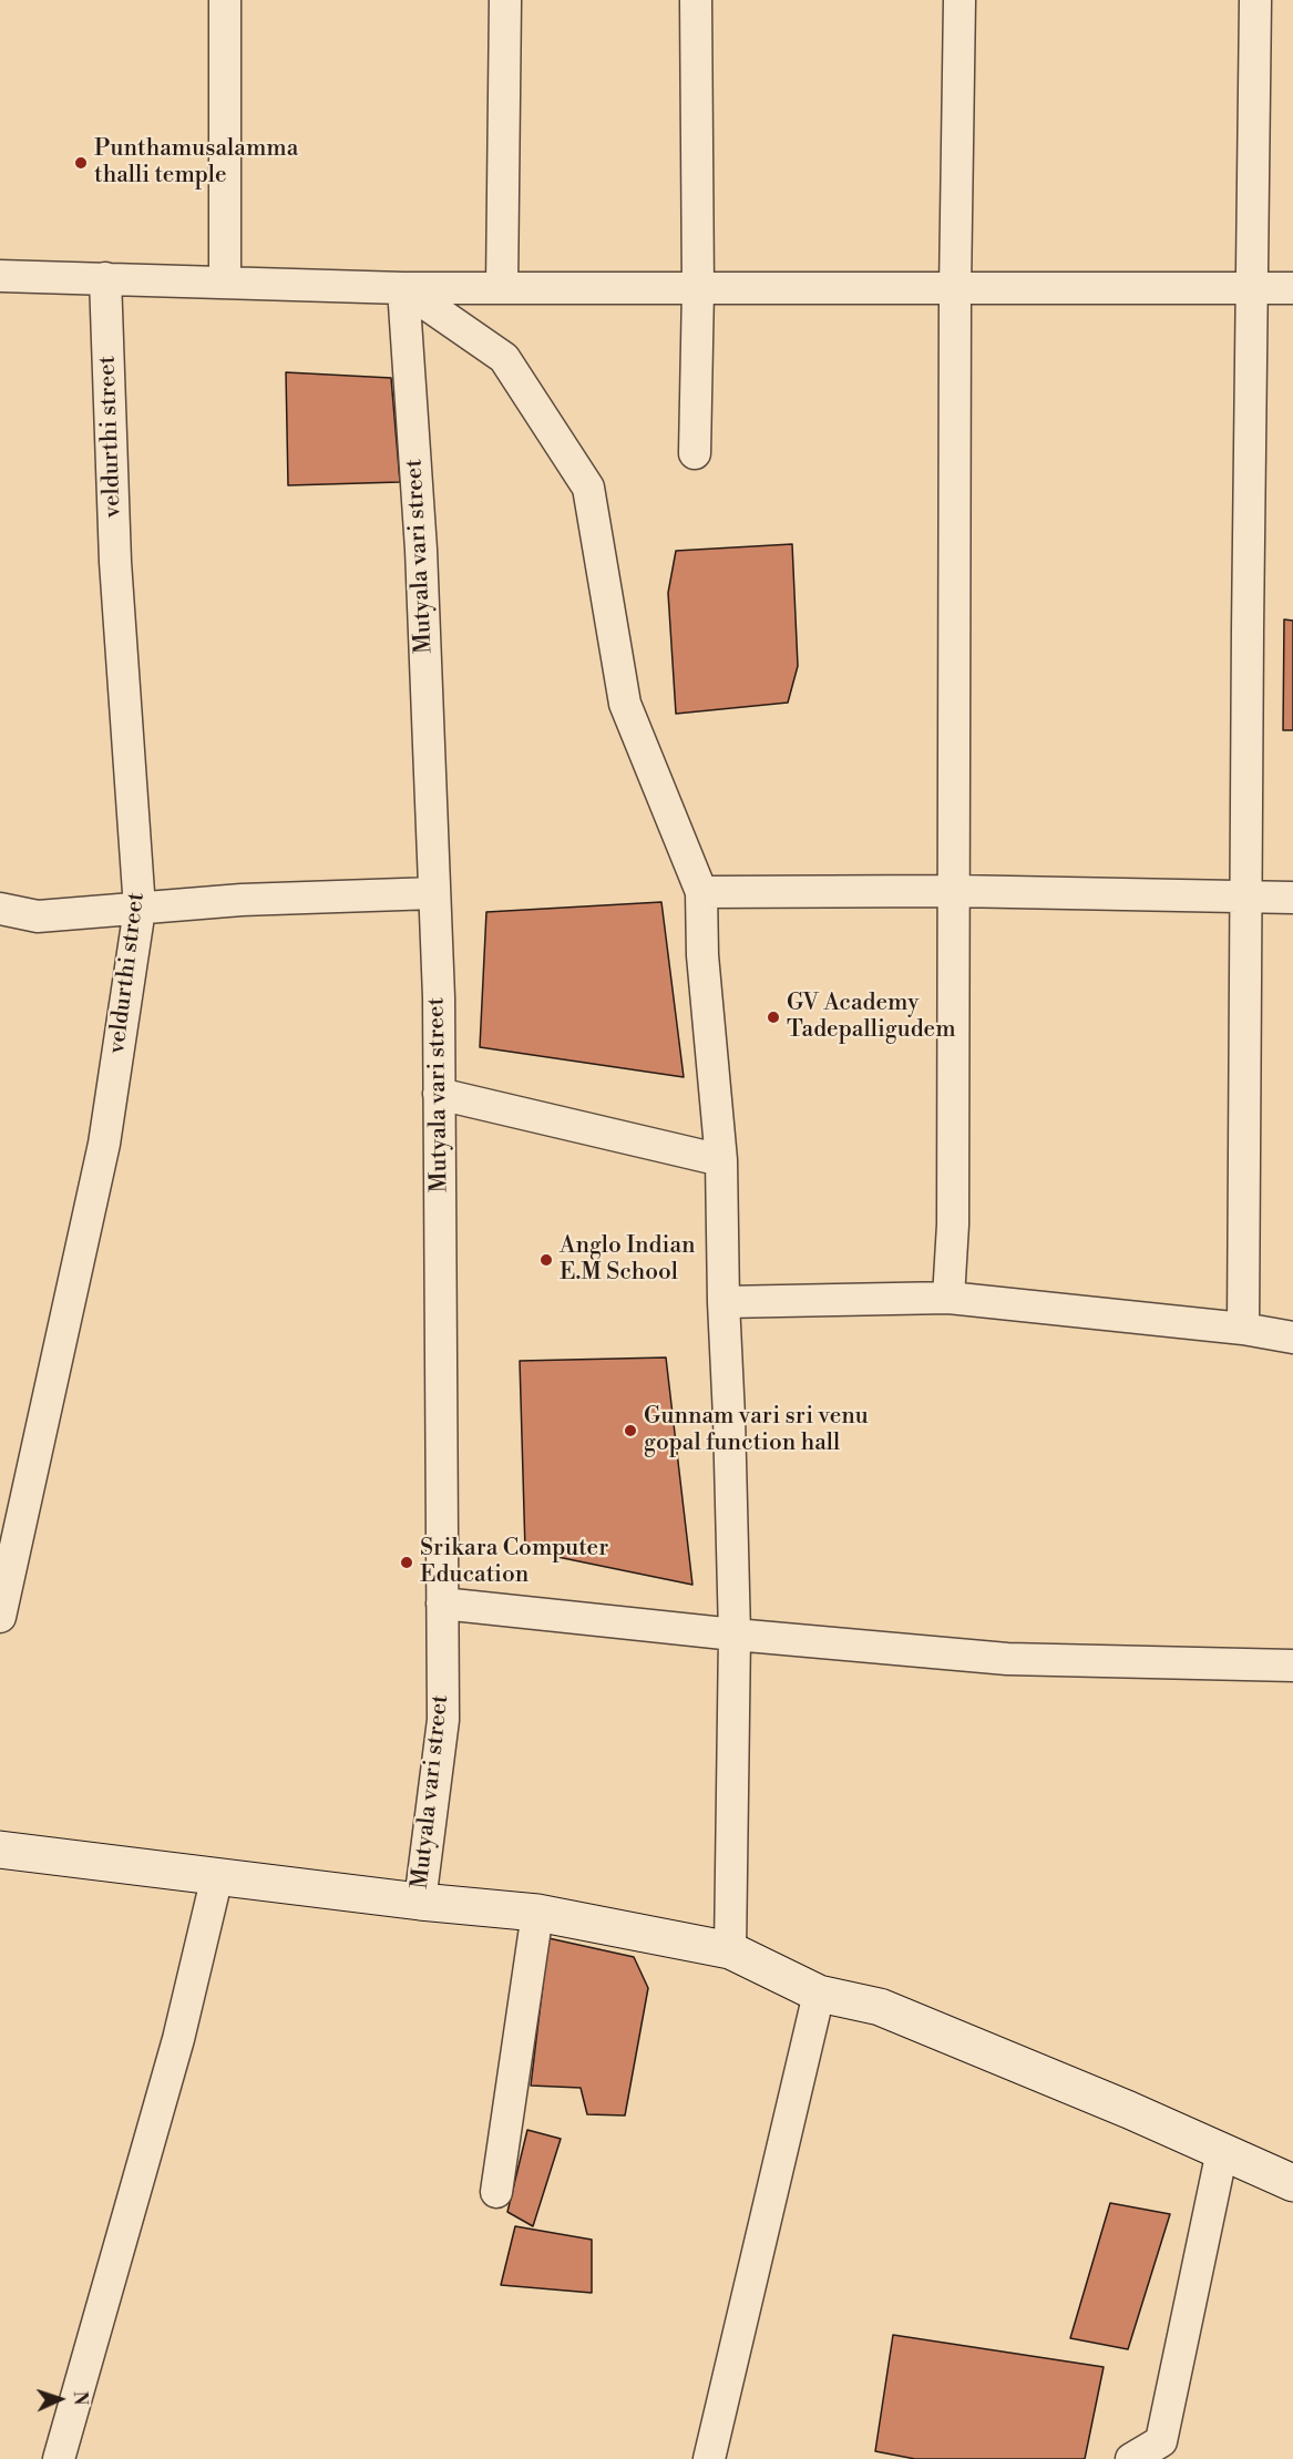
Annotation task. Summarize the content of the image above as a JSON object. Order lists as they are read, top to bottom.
{
  "streets": {
    "street": ["veldurthi street", "Mutyala vari street"]
  },
  "places": [
    "Punthamusalamma thalli temple",
    "GV Academy Tadepalligudem",
    "Anglo Indian E.M School",
    "Gunnam vari sri venu gopal function hall",
    "Srikara Computer Education"
  ],
  "north": "right"
}
